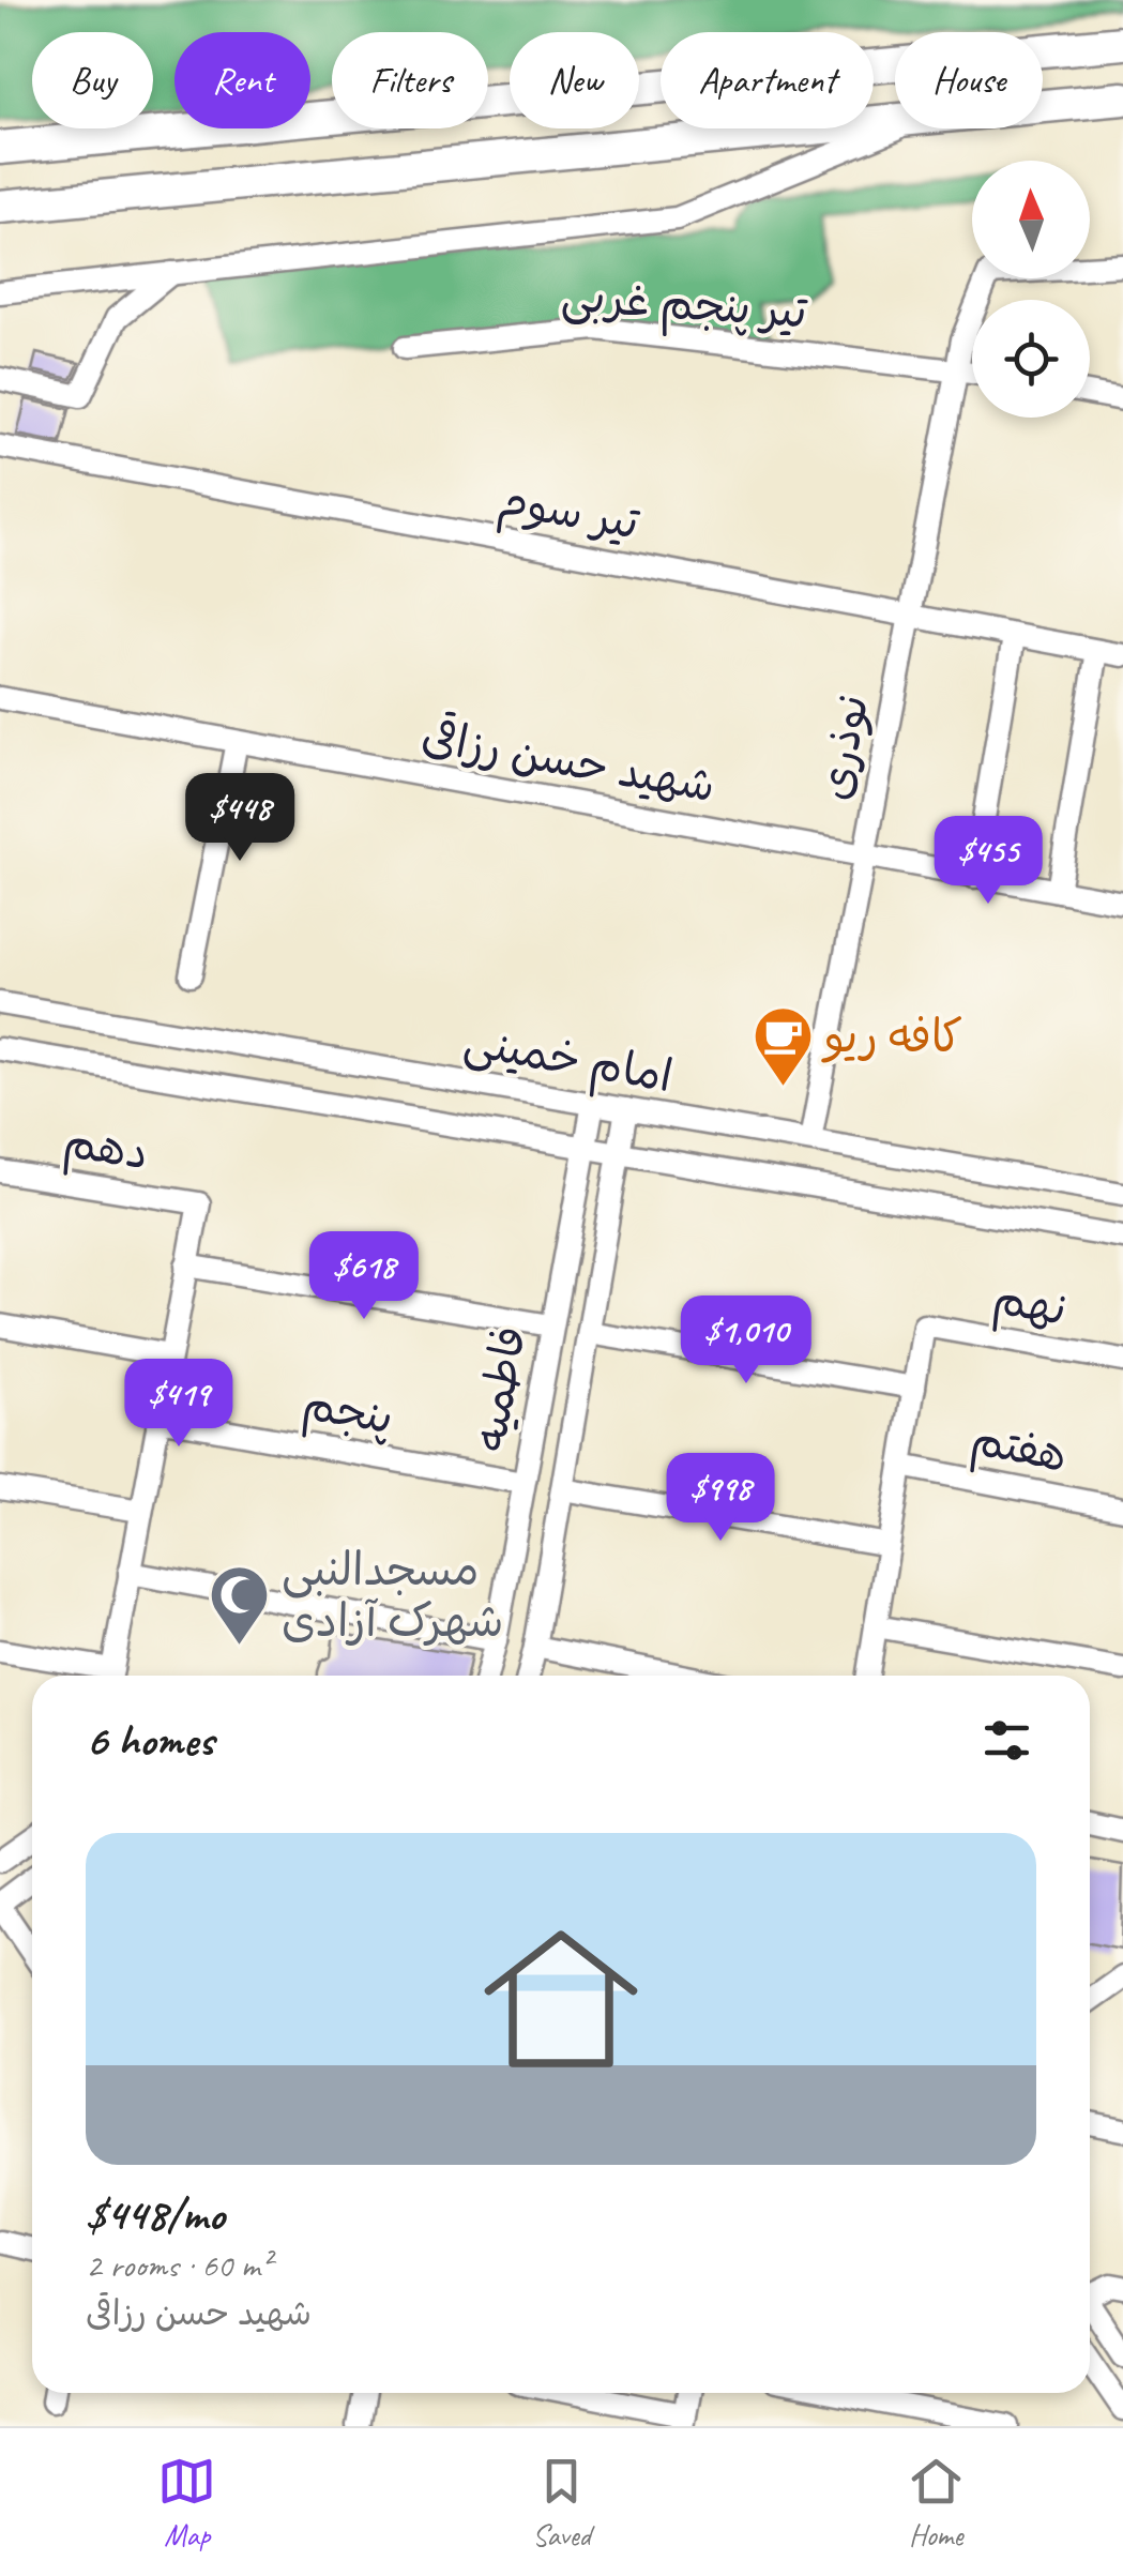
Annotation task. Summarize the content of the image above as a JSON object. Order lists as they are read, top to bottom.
{
  "streets": {
    "street": [
      "تیر پنجم غربی",
      "تیر سوم",
      "نوذری",
      "شهید حسن رزاقی",
      "امام خمینی",
      "دهم",
      "نهم",
      "فاطمیه",
      "پنجم",
      "هفتم"
    ]
  },
  "crossings": [
    ["تیر پنجم غربی", "نوذری"],
    ["تیر سوم", "نوذری"],
    ["نوذری", "شهید حسن رزاقی"],
    ["نوذری", "امام خمینی"],
    ["امام خمینی", "فاطمیه"],
    ["فاطمیه", "پنجم"]
  ],
  "places": {
    "cafe": ["کافه ریو"],
    "mosque": ["مسجدالنبی شهرک آزادی"]
  },
  "north": "top",
  "page": {
    "chip": [
      "Buy",
      "Rent",
      "Filters",
      "New",
      "Apartment",
      "House"
    ],
    "price": [
      "$448",
      "$455",
      "$618",
      "$1,010",
      "$419",
      "$998"
    ],
    "heading": "6 homes",
    "list": [
      {
        "name": "$448/mo",
        "note": "2 rooms · 60 m² · شهید حسن رزاقی"
      }
    ],
    "tabs": ["Map", "Saved", "Home"]
  }
}
